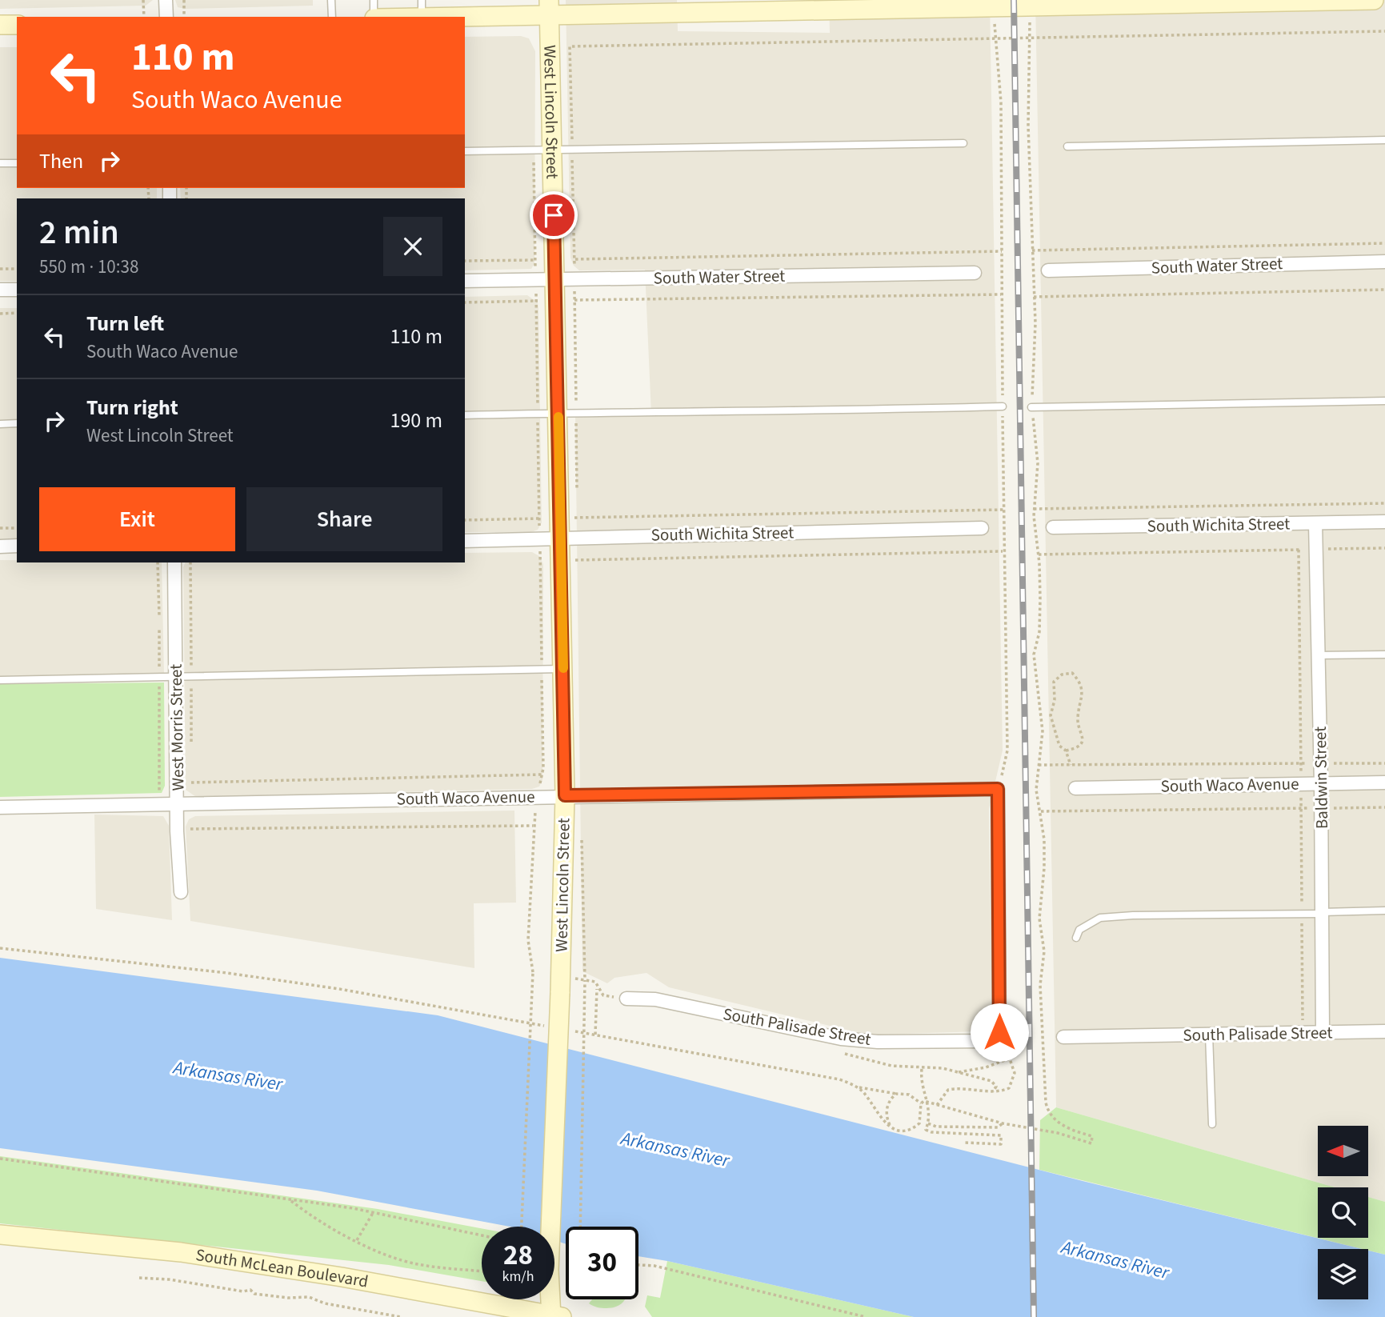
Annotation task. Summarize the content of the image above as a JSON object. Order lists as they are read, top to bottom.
{
  "streets": {
    "street": [
      "West Lincoln Street",
      "South Water Street",
      "South Wichita Street",
      "West Morris Street",
      "Baldwin Street",
      "South Waco Avenue",
      "South Palisade Street",
      "South McLean Boulevard"
    ]
  },
  "crossings": [
    ["West Lincoln Street", "South Water Street"],
    ["West Lincoln Street", "South Wichita Street"],
    ["West Lincoln Street", "South Waco Avenue"],
    ["West Lincoln Street", "South McLean Boulevard"],
    ["South Wichita Street", "Baldwin Street"],
    ["West Morris Street", "South Waco Avenue"],
    ["Baldwin Street", "South Waco Avenue"],
    ["Baldwin Street", "South Palisade Street"]
  ],
  "water": ["Arkansas River"],
  "north": "left",
  "page": {
    "turn": ["110 m", "South Waco Avenue"],
    "then": "Then",
    "heading": ["2 min", "550 m · 10:38"],
    "list": [
      {
        "name": "Turn left",
        "note": "South Waco Avenue",
        "value": "110 m"
      },
      {
        "name": "Turn right",
        "note": "West Lincoln Street",
        "value": "190 m"
      }
    ],
    "buttons": ["Exit", "Share"],
    "speed": "28 km/h",
    "limit": "30"
  }
}
